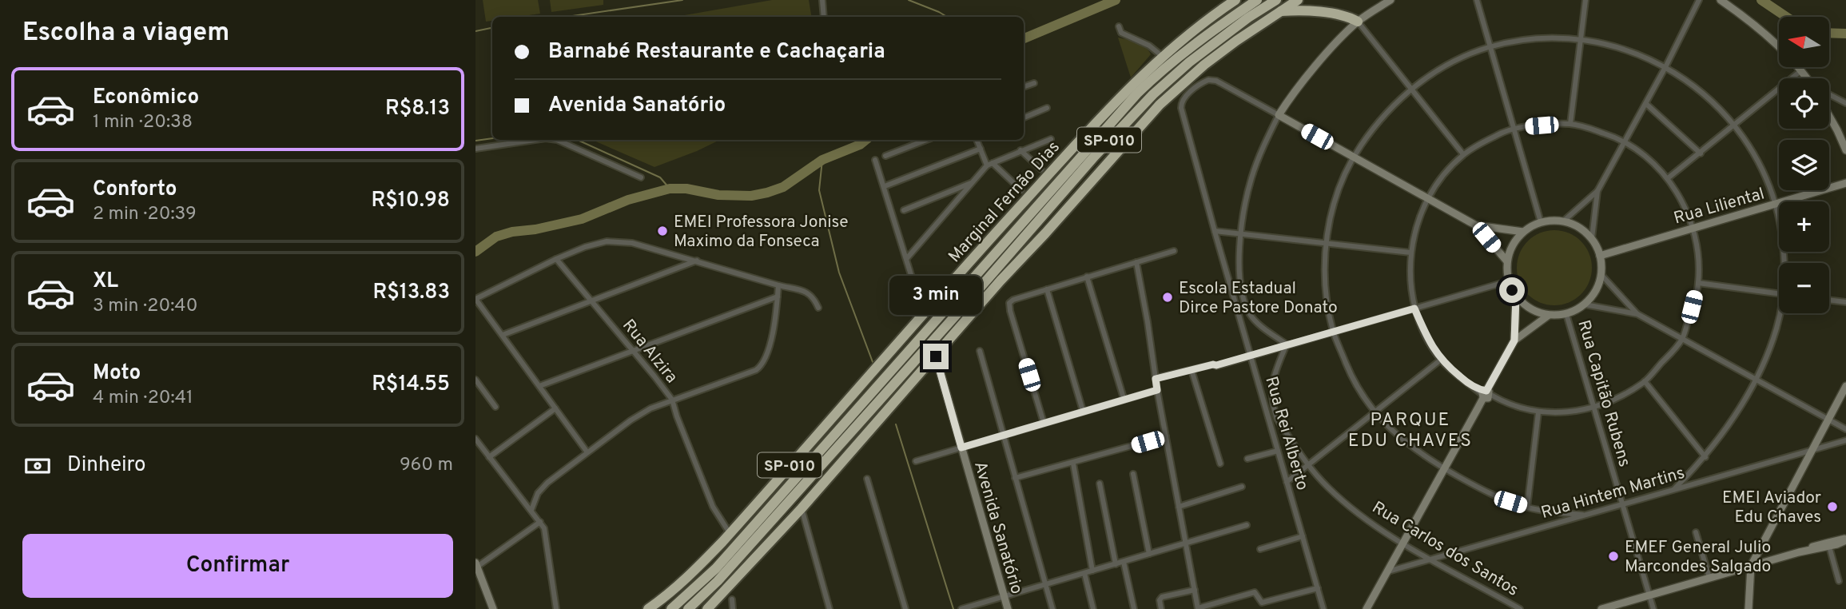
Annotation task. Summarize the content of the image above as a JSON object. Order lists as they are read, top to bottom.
{
  "streets": {
    "highway": ["SP-010", "Marginal Fernão Dias"],
    "street": [
      "Rua Liliental",
      "Rua Alzira",
      "Rua Capitão Rubens",
      "Rua Rei Alberto",
      "Rua Hintem Martins",
      "Avenida Sanatório",
      "Rua Carlos dos Santos"
    ]
  },
  "crossings": [
    ["SP-010", "Avenida Sanatório"],
    ["Marginal Fernão Dias", "Rua Alzira"],
    ["Rua Liliental", "Rua Capitão Rubens"],
    ["Rua Capitão Rubens", "Rua Hintem Martins"],
    ["Rua Hintem Martins", "Rua Carlos dos Santos"]
  ],
  "districts": ["PARQUE EDU CHAVES"],
  "places": [
    "EMEI Professora Jonise Maximo da Fonseca",
    "Escola Estadual Dirce Pastore Donato",
    "EMEI Aviador Edu Chaves",
    "EMEF General Julio Marcondes Salgado"
  ],
  "north": "left",
  "page": {
    "heading": "Escolha a viagem",
    "map_buttons": ["+", "−"],
    "banner": ["Barnabé Restaurante e Cachaçaria", "Avenida Sanatório"],
    "list": [
      {
        "name": "Econômico",
        "note": "1 min · 20:38",
        "value": "R$8.13"
      },
      {
        "name": "Conforto",
        "note": "2 min · 20:39",
        "value": "R$10.98"
      },
      {
        "name": "XL",
        "note": "3 min · 20:40",
        "value": "R$13.83"
      },
      {
        "name": "Moto",
        "note": "4 min · 20:41",
        "value": "R$14.55"
      }
    ],
    "bubble": "3 min",
    "pay": ["Dinheiro", "960 m"],
    "buttons": "Confirmar"
  }
}
